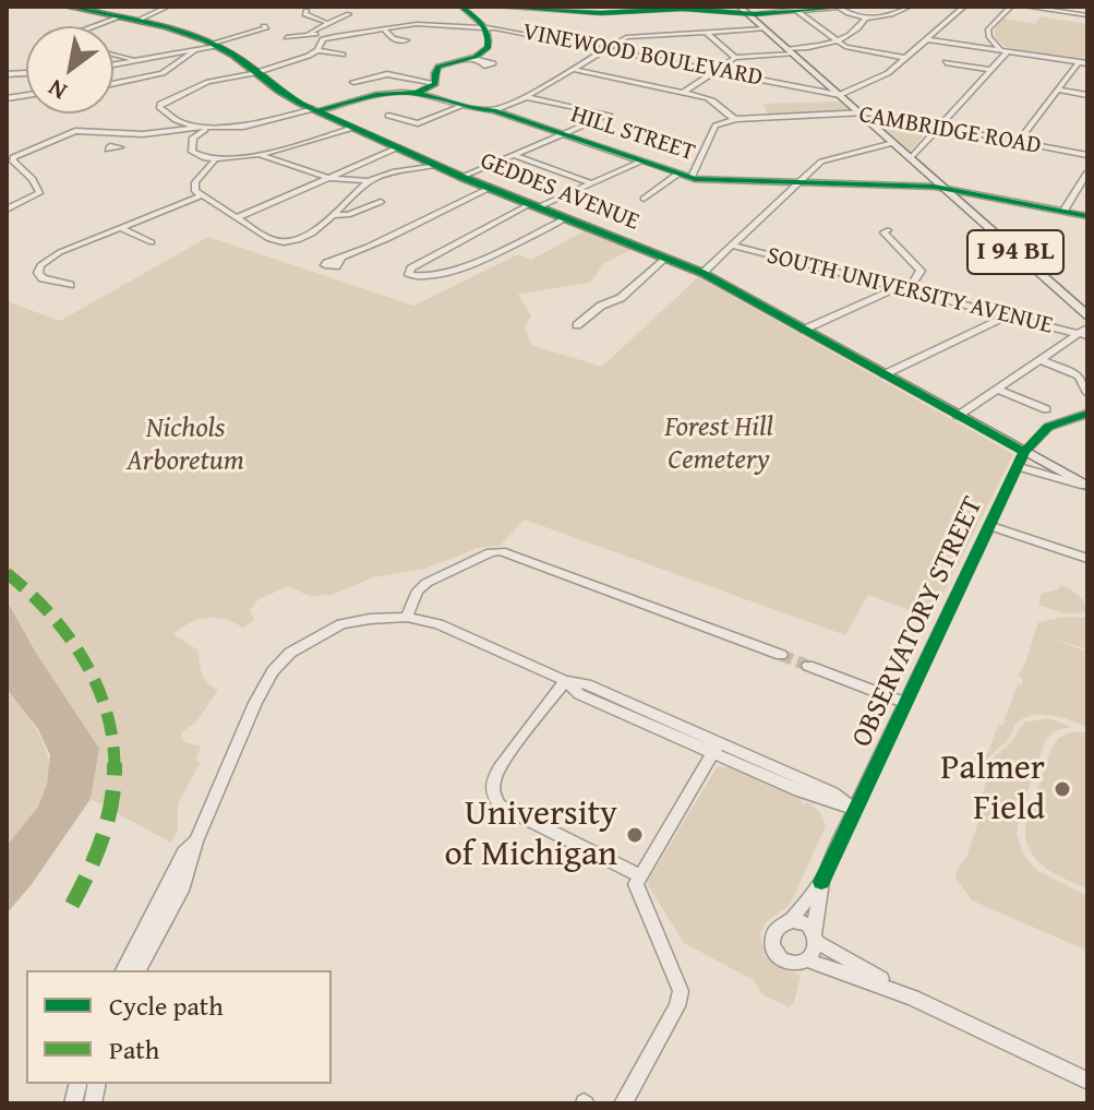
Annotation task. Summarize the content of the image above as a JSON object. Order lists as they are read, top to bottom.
{
  "streets": {
    "main road": ["GEDDES AVENUE", "I 94 BL"],
    "street": [
      "VINEWOOD BOULEVARD",
      "CAMBRIDGE ROAD",
      "HILL STREET",
      "SOUTH UNIVERSITY AVENUE",
      "OBSERVATORY STREET"
    ]
  },
  "crossings": [
    ["VINEWOOD BOULEVARD", "I 94 BL"],
    ["CAMBRIDGE ROAD", "I 94 BL"],
    ["HILL STREET", "GEDDES AVENUE"],
    ["HILL STREET", "I 94 BL"],
    ["GEDDES AVENUE", "OBSERVATORY STREET"]
  ],
  "parks": ["Forest Hill Cemetery", "Nichols Arboretum"],
  "places": ["Palmer Field", "University of Michigan"],
  "legend": ["Cycle path", "Path"],
  "north": "bottom left"
}
